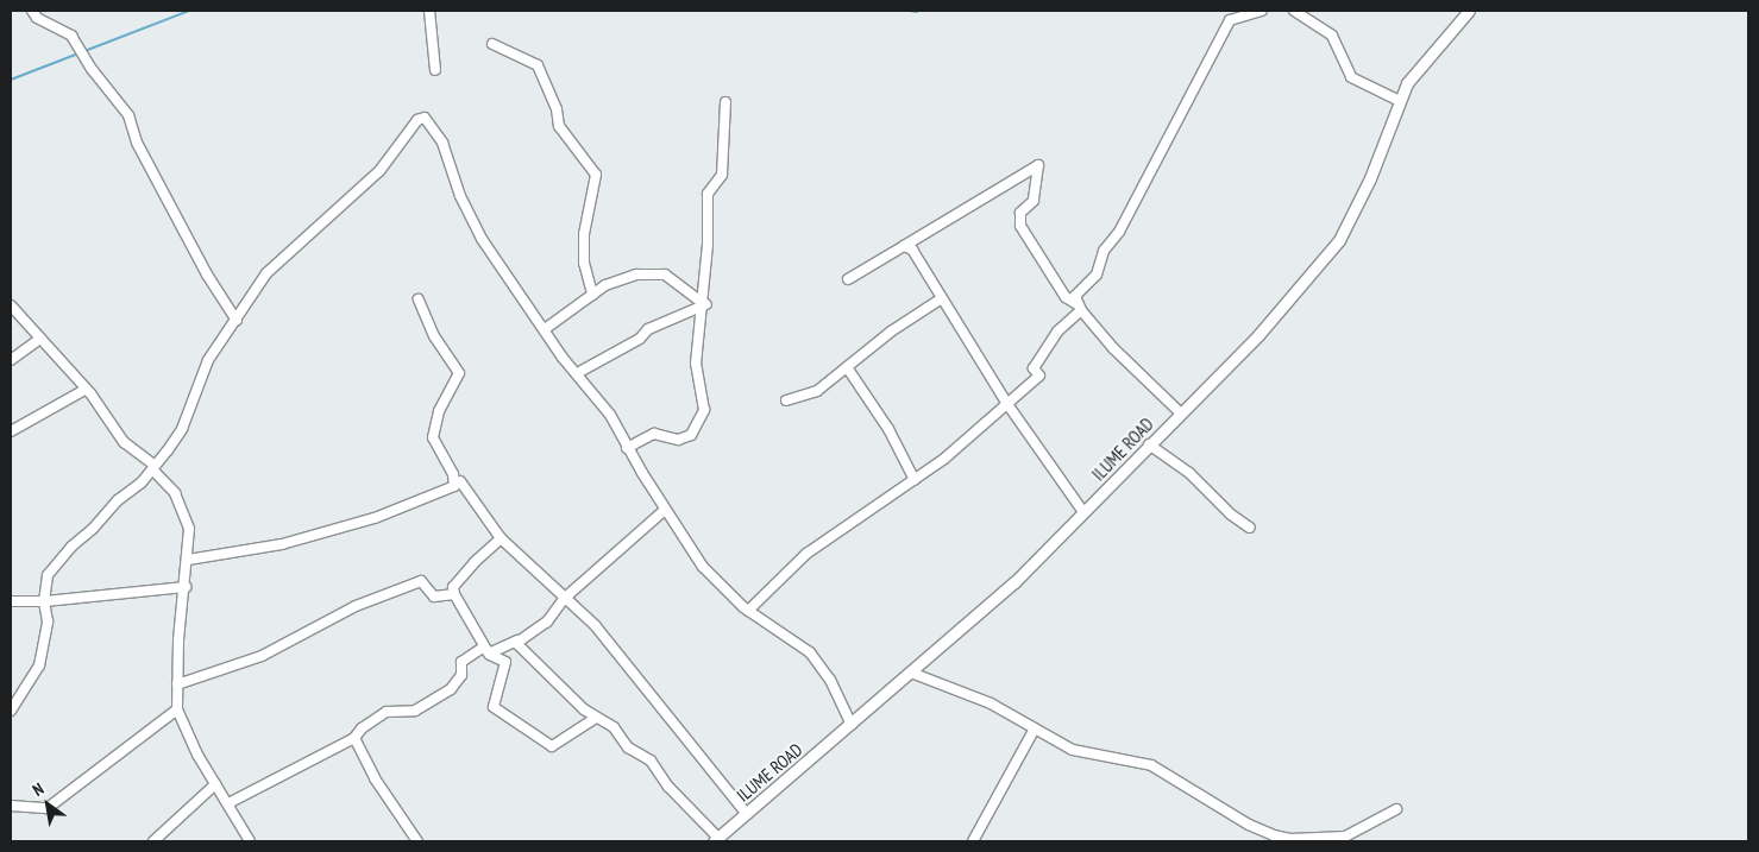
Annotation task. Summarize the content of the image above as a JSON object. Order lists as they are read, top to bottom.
{
  "streets": {
    "street": ["ILUME ROAD"]
  },
  "north": "top left"
}
